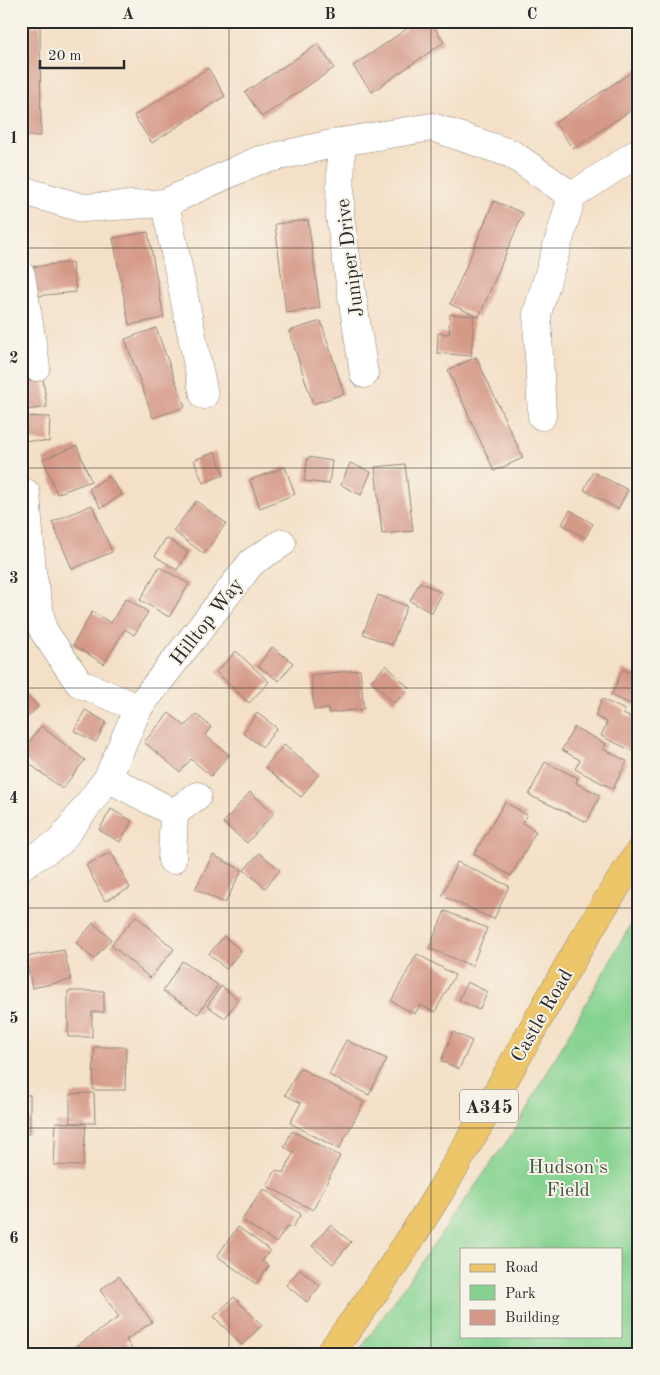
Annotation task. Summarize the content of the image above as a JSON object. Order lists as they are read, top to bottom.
{
  "streets": {
    "main road": ["Castle Road", "A345"],
    "street": ["Juniper Drive", "Hilltop Way"]
  },
  "parks": ["Hudson's Field"],
  "legend": ["Road", "Park", "Building"],
  "scale_bar": "20 m",
  "grid": {
    "columns": ["A", "B", "C"],
    "rows": [
      "1",
      "2",
      "3",
      "4",
      "5",
      "6"
    ]
  }
}
